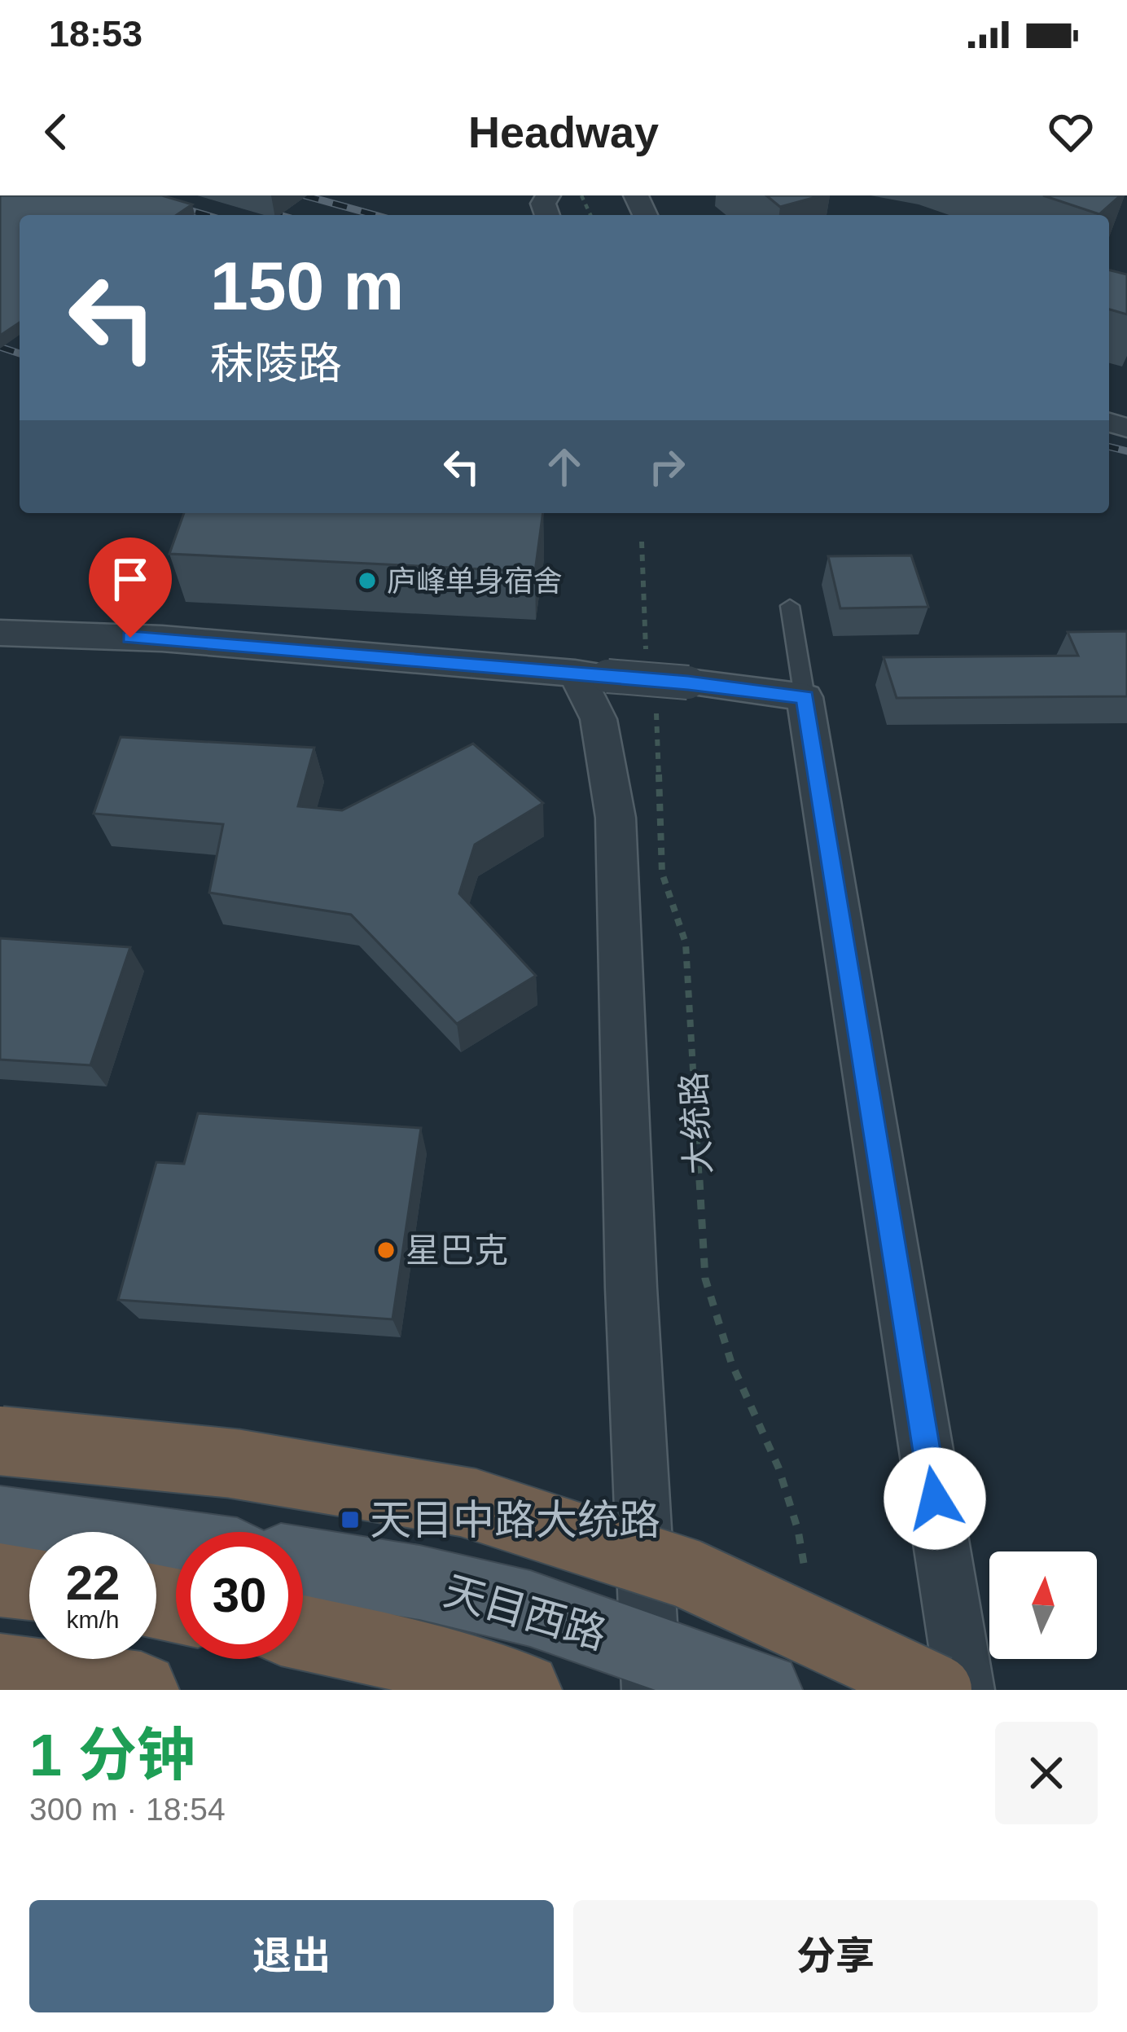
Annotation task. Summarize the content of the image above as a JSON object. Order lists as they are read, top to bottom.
{
  "streets": {
    "main road": ["天目西路"],
    "street": ["大统路"]
  },
  "crossings": [
    ["大统路", "天目西路"]
  ],
  "places": {
    "other": ["庐峰单身宿舍", "星巴克"],
    "transit": ["天目中路大统路"]
  },
  "north": "top",
  "page": {
    "status": "18:53",
    "header": "Headway",
    "turn": ["150 m", "秣陵路"],
    "speed": "22 km/h",
    "limit": "30",
    "heading": ["1 分钟", "300 m · 18:54"],
    "buttons": ["退出", "分享"]
  }
}
